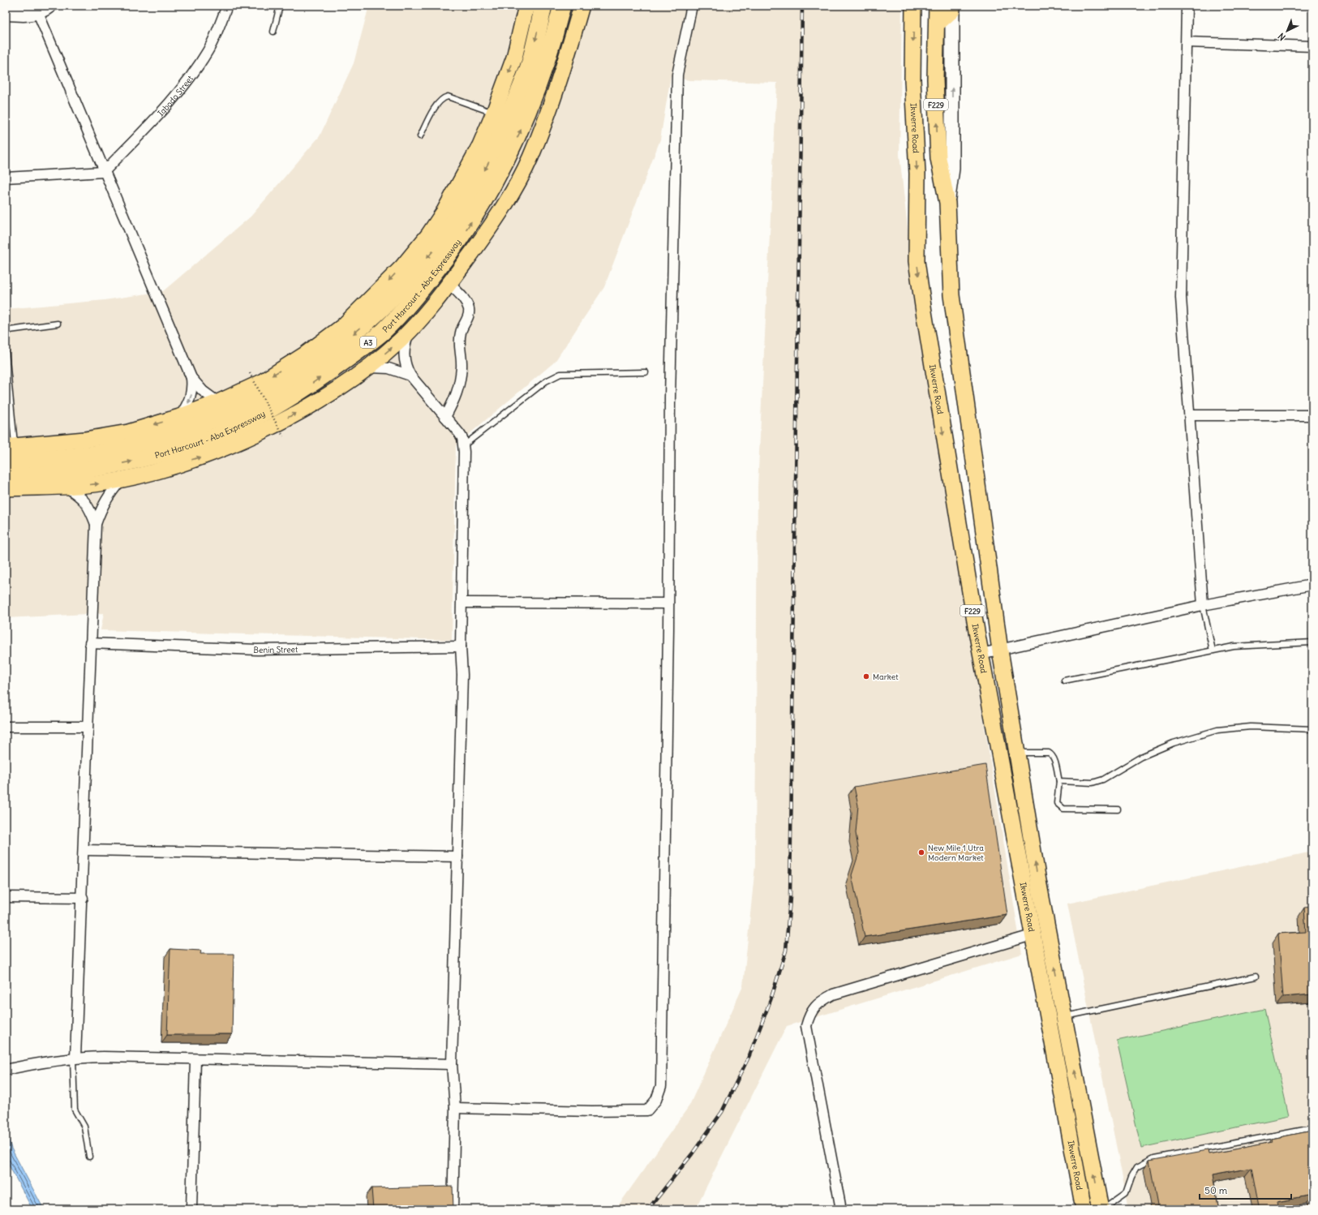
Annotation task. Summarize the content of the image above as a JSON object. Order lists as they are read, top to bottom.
{
  "streets": {
    "highway": ["Port Harcourt - Aba Expressway", "A3"],
    "main road": ["F229", "Ikwerre Road"],
    "street": ["Igbodo Street", "Benin Street"]
  },
  "crossings": [
    ["F229", "Ikwerre Road"]
  ],
  "places": ["Market", "New Mile 1 Utra Modern Market"],
  "scale_bar": "50 m",
  "north": "bottom left"
}
